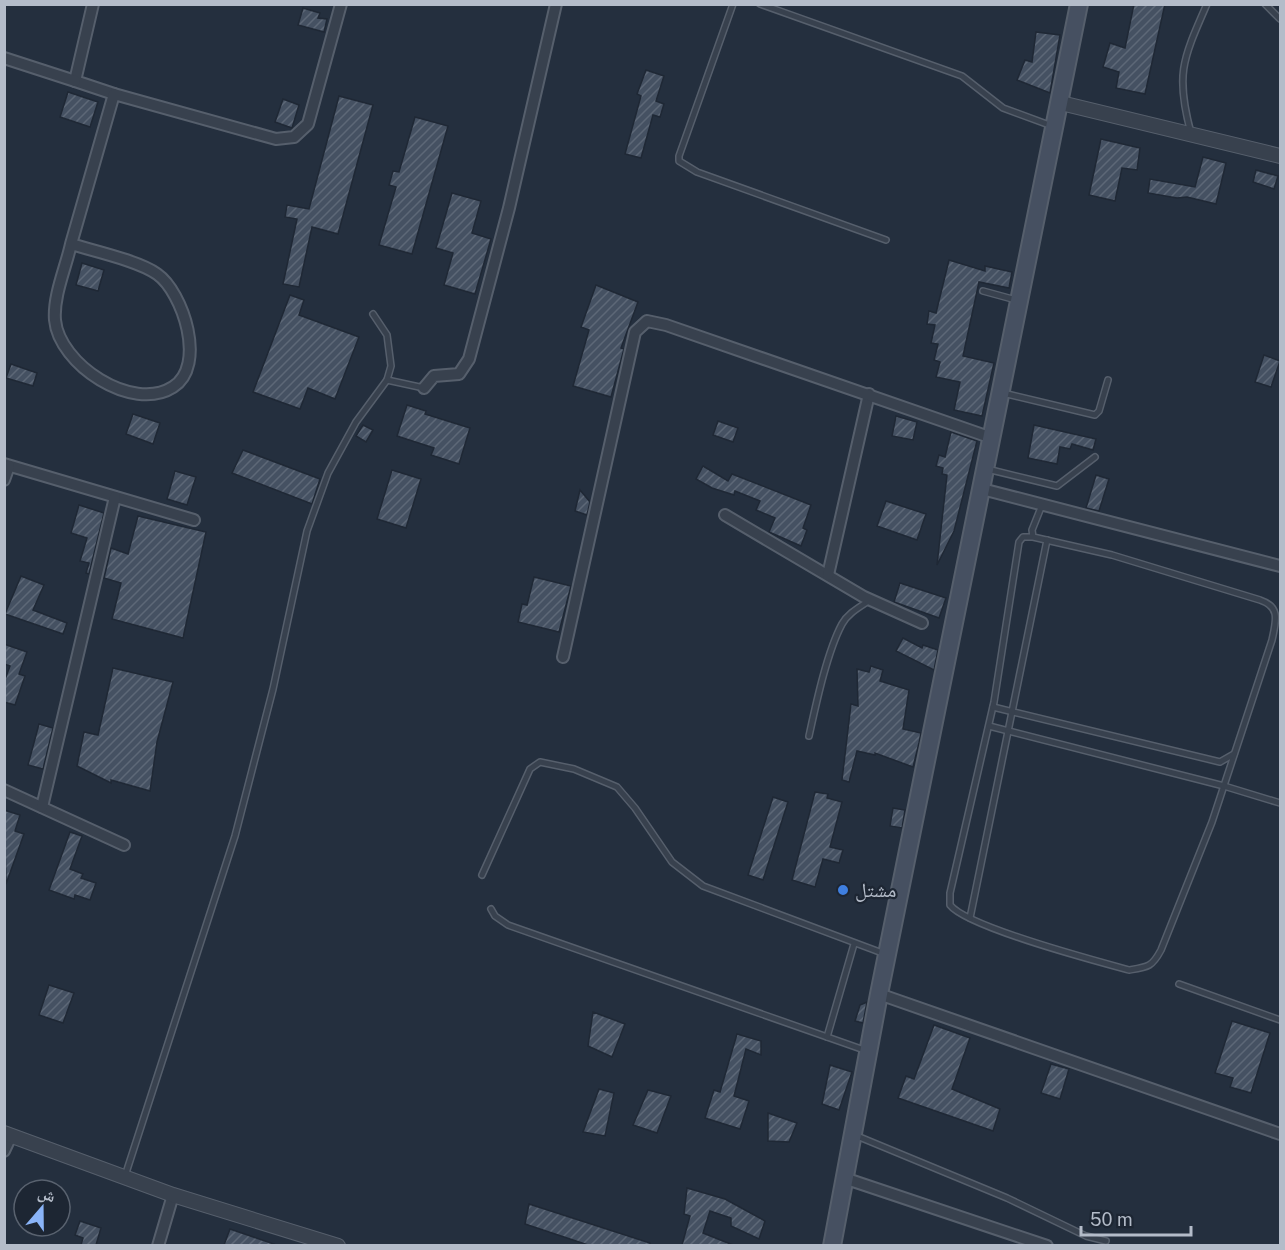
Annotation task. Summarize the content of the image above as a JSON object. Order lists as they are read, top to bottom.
{
  "places": ["مشتل"],
  "scale_bar": "50 m",
  "north": "top"
}
